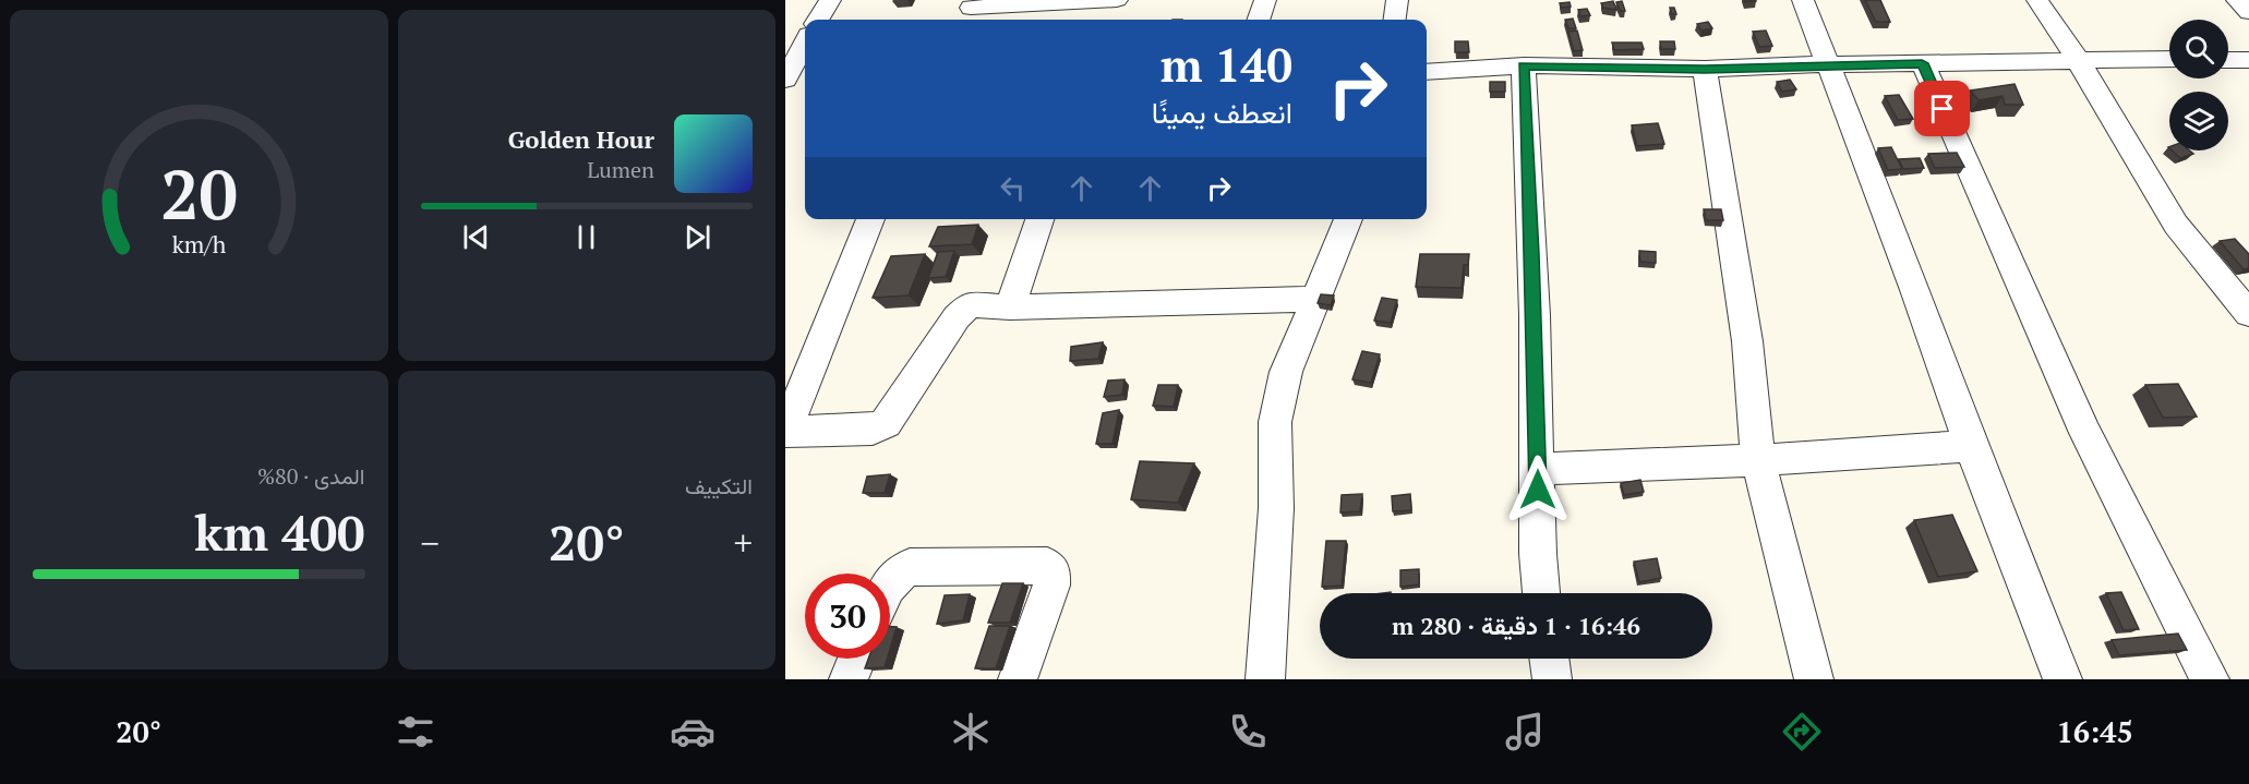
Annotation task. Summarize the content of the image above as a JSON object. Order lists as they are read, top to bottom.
{
  "page": {
    "turn": ["140 m", "انعطف يمينًا"],
    "song": ["Golden Hour", "Lumen"],
    "tile": [
      "التكييف",
      ["المدى · 80%", "400 km"]
    ],
    "heat": ["−", "20°", "+"],
    "limit": "30",
    "trip": "16:46 · 1 دقيقة · 280 m",
    "tabs": ["16:45", "20°"],
    "gauge": ["20", "km/h"]
  }
}
